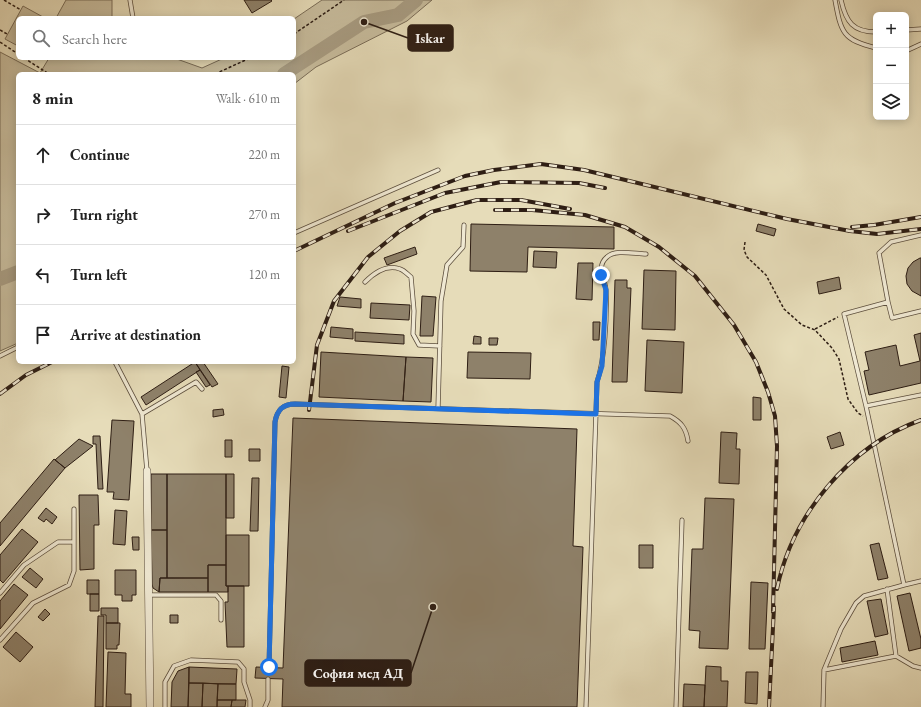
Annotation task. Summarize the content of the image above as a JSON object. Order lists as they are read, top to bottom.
{
  "places": ["Iskar", "София мед АД"],
  "page": {
    "map_buttons": ["+", "−"],
    "search": "Search here",
    "heading": ["8 min", "Walk · 610 m"],
    "list": [
      ["Continue", "220 m"],
      ["Turn right", "270 m"],
      ["Turn left", "120 m"],
      "Arrive at destination"
    ]
  }
}
